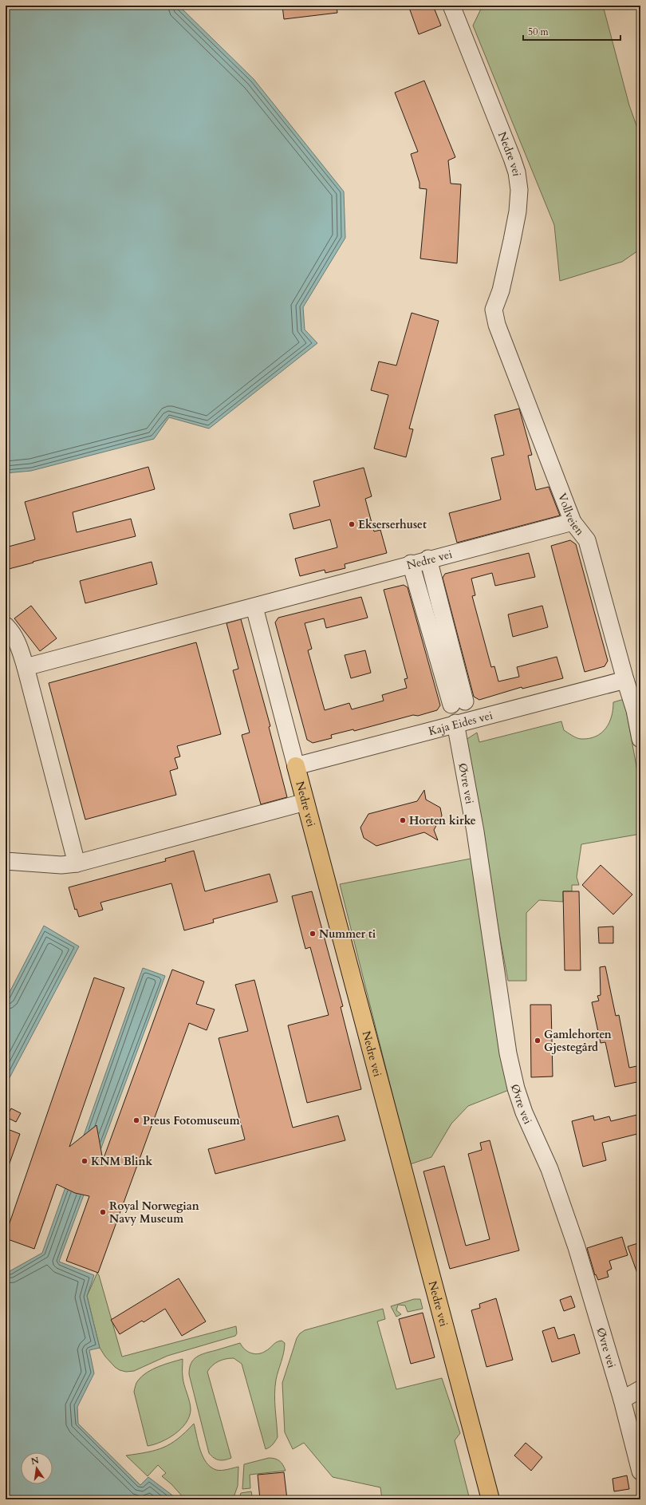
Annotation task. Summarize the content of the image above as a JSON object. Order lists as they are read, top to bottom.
{
  "streets": {
    "main road": ["Nedre vei"],
    "street": ["Vollveien", "Kaja Eides vei", "Øvre vei"]
  },
  "crossings": [
    ["Nedre vei", "Vollveien"],
    ["Nedre vei", "Kaja Eides vei"],
    ["Vollveien", "Kaja Eides vei"],
    ["Kaja Eides vei", "Øvre vei"]
  ],
  "places": [
    "Ekserserhuset",
    "Horten kirke",
    "Nummer ti",
    "Gamlehorten Gjestegård",
    "Preus Fotomuseum",
    "KNM Blink",
    "Royal Norwegian Navy Museum"
  ],
  "scale_bar": "50 m",
  "north": "top"
}
